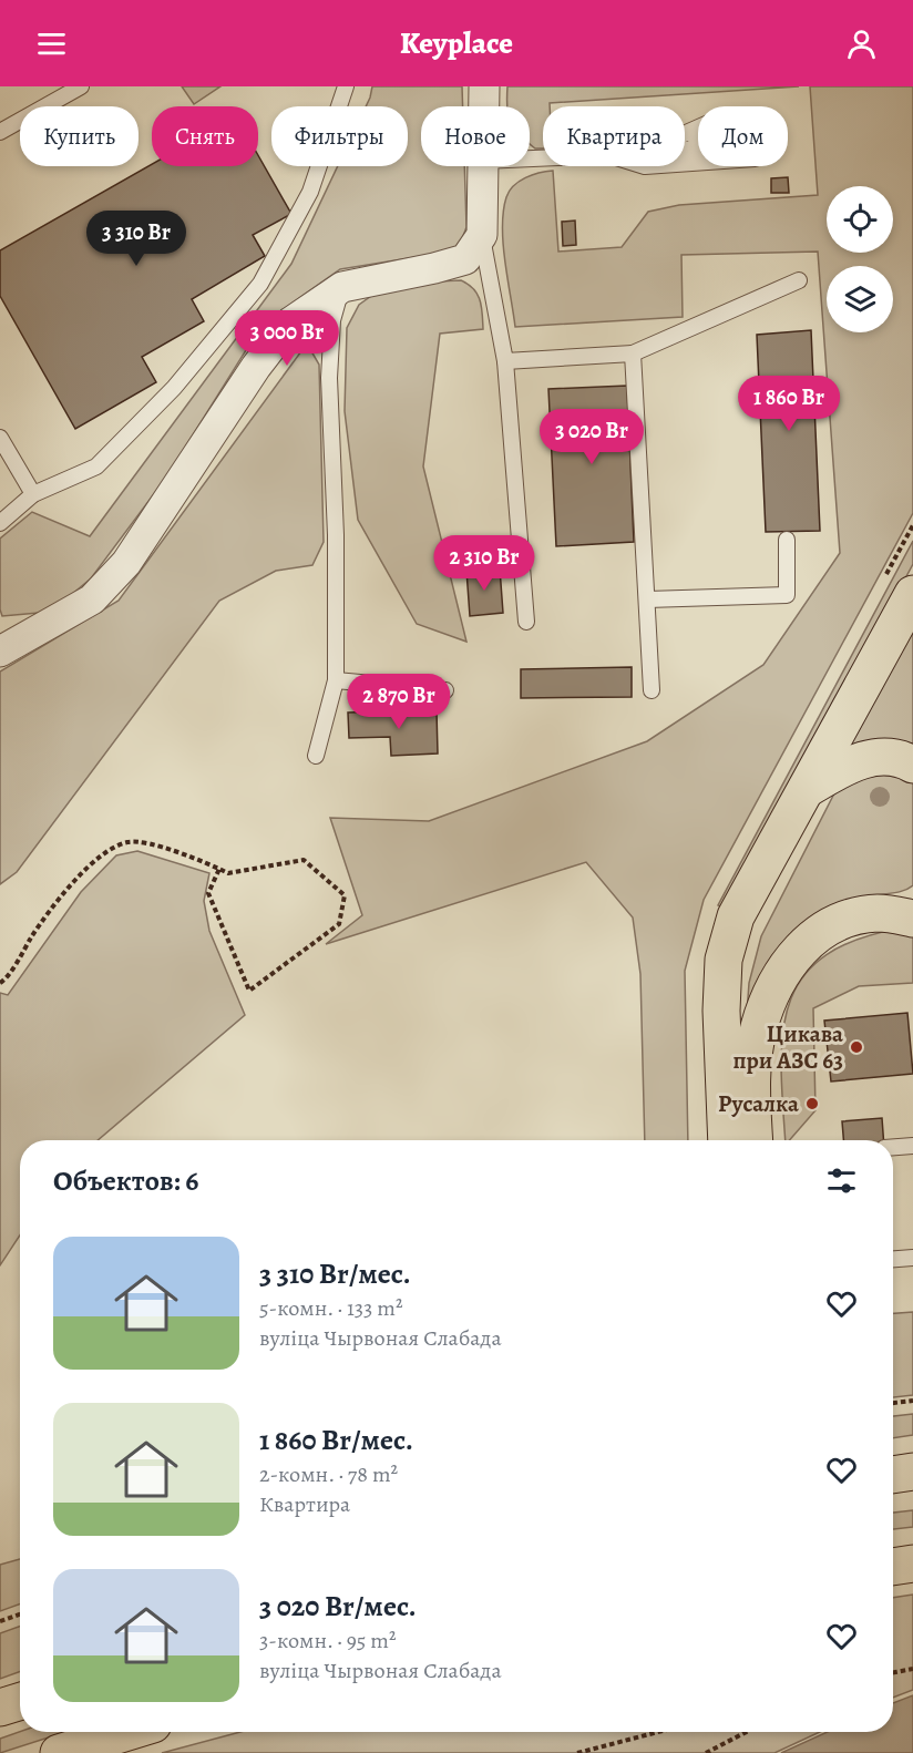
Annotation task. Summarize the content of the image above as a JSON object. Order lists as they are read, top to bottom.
{
  "places": ["Цикава при АЗС 63", "Русалка"],
  "page": {
    "header": "Keyplace",
    "chip": [
      "Купить",
      "Снять",
      "Фильтры",
      "Новое",
      "Квартира",
      "Дом"
    ],
    "price": [
      "3 310 Br",
      "3 000 Br",
      "1 860 Br",
      "3 020 Br",
      "2 310 Br",
      "2 870 Br"
    ],
    "heading": "Объектов: 6",
    "list": [
      {
        "name": "3 310 Br/мес.",
        "note": "5-комн. · 133 m² · вуліца Чырвоная Слабада"
      },
      {
        "name": "1 860 Br/мес.",
        "note": "2-комн. · 78 m² · Квартира"
      },
      {
        "name": "3 020 Br/мес.",
        "note": "3-комн. · 95 m² · вуліца Чырвоная Слабада"
      }
    ]
  }
}
